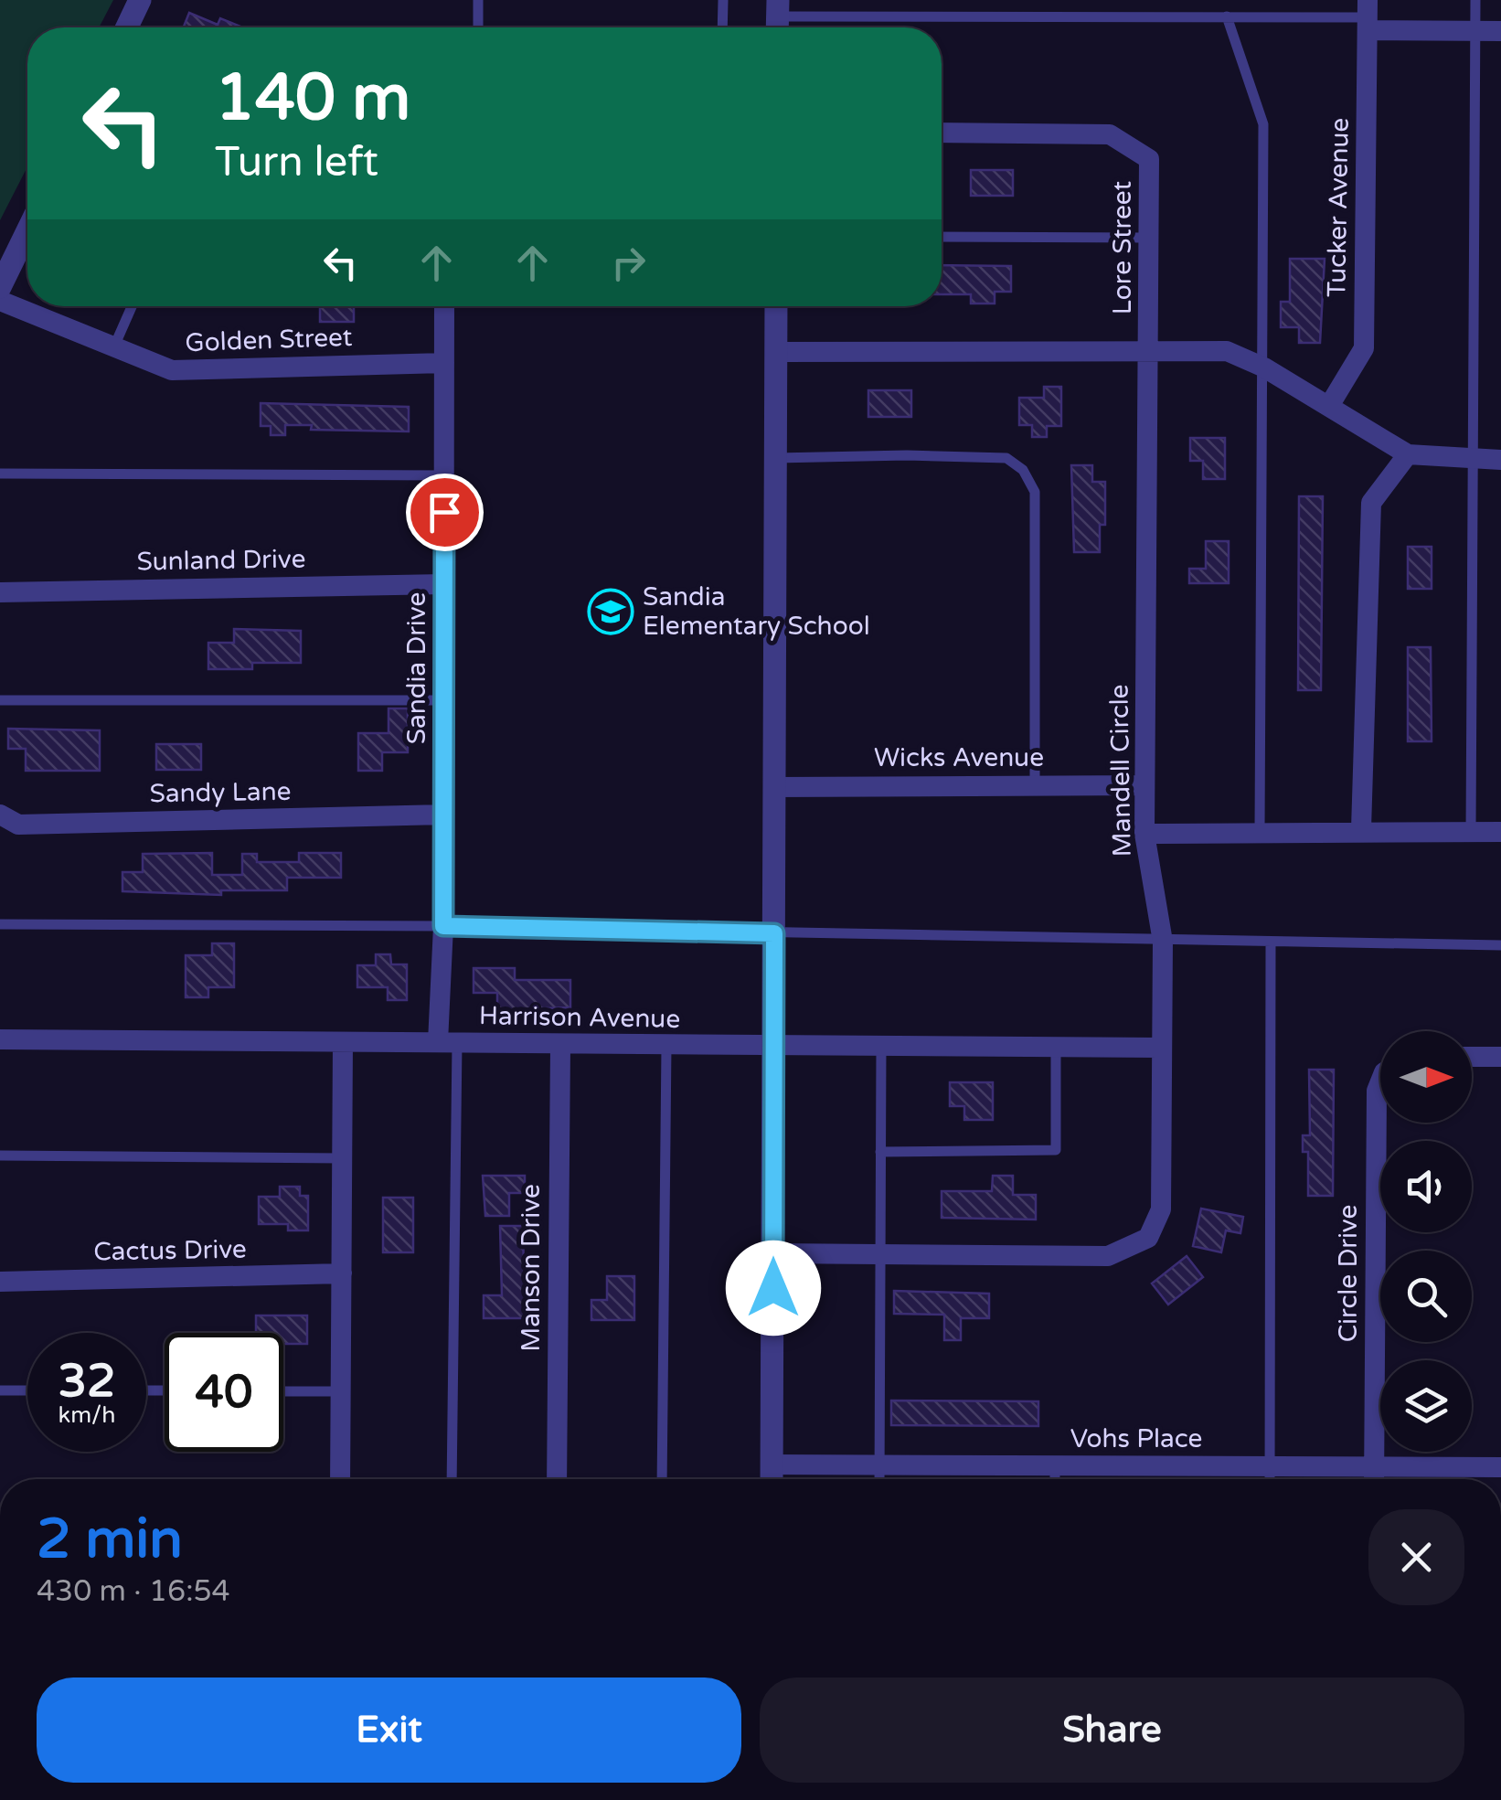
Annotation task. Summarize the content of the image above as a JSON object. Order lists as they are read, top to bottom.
{
  "streets": {
    "street": [
      "Tucker Avenue",
      "Lore Street",
      "Golden Street",
      "Sunland Drive",
      "Sandia Drive",
      "Wicks Avenue",
      "Mandell Circle",
      "Sandy Lane",
      "Harrison Avenue",
      "Cactus Drive",
      "Manson Drive",
      "Circle Drive",
      "Vohs Place"
    ]
  },
  "crossings": [
    ["Tucker Avenue", "Lore Street"],
    ["Lore Street", "Mandell Circle"],
    ["Golden Street", "Sandia Drive"],
    ["Sunland Drive", "Sandia Drive"],
    ["Sandia Drive", "Sandy Lane"],
    ["Sandia Drive", "Harrison Avenue"],
    ["Wicks Avenue", "Mandell Circle"],
    ["Mandell Circle", "Harrison Avenue"],
    ["Harrison Avenue", "Manson Drive"],
    ["Circle Drive", "Vohs Place"]
  ],
  "places": {
    "school or university": ["Sandia Elementary School"]
  },
  "north": "right",
  "page": {
    "turn": ["140 m", "Turn left"],
    "speed": "32 km/h",
    "limit": "40",
    "heading": ["2 min", "430 m · 16:54"],
    "buttons": ["Exit", "Share"]
  }
}
